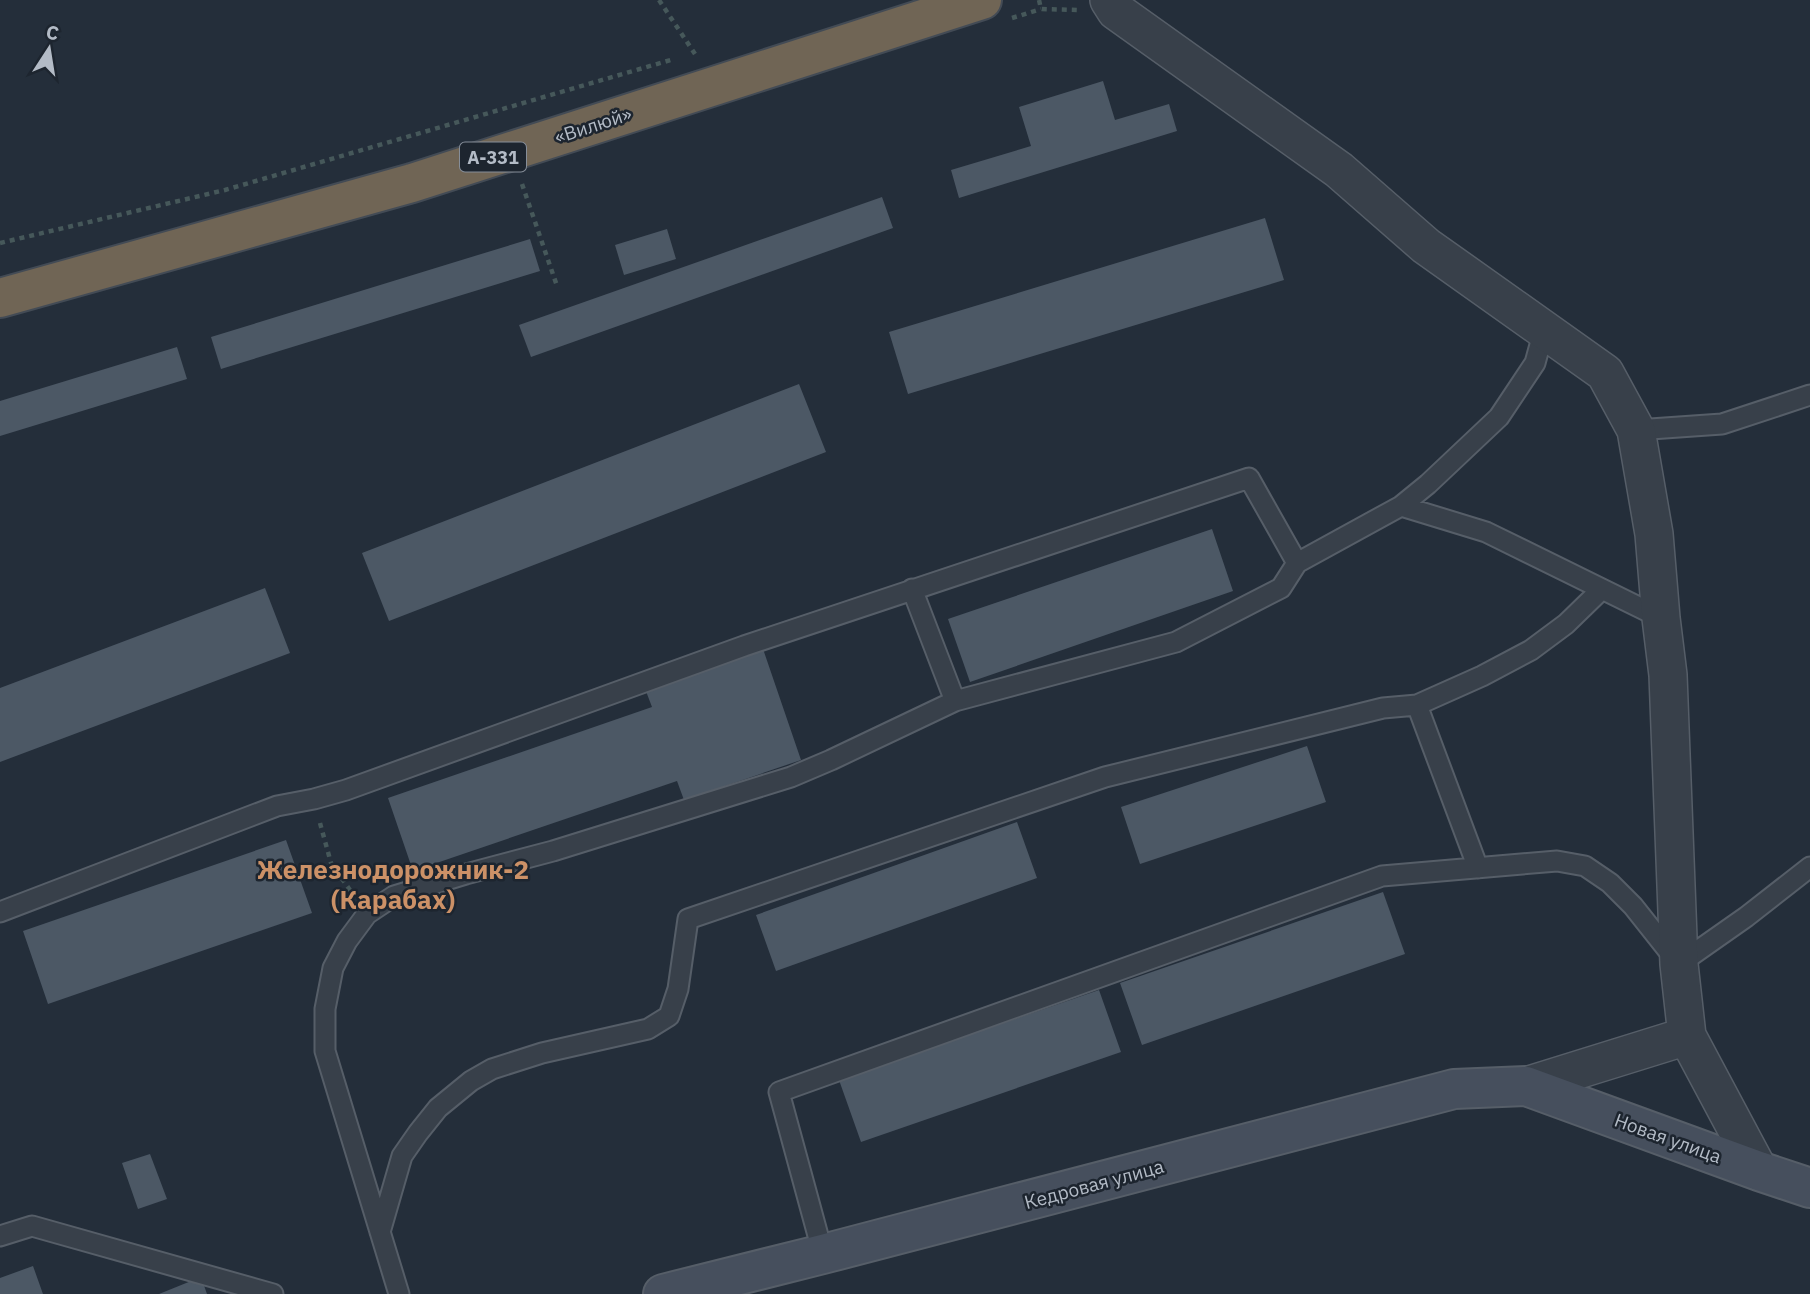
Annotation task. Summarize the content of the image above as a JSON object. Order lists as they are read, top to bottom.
{
  "streets": {
    "highway": ["«Вилюй»", "А-331"],
    "street": ["Новая улица", "Кедровая улица"]
  },
  "crossings": [
    ["Новая улица", "Кедровая улица"]
  ],
  "districts": ["Железнодорожник-2 (Карабах)"],
  "north": "top"
}
